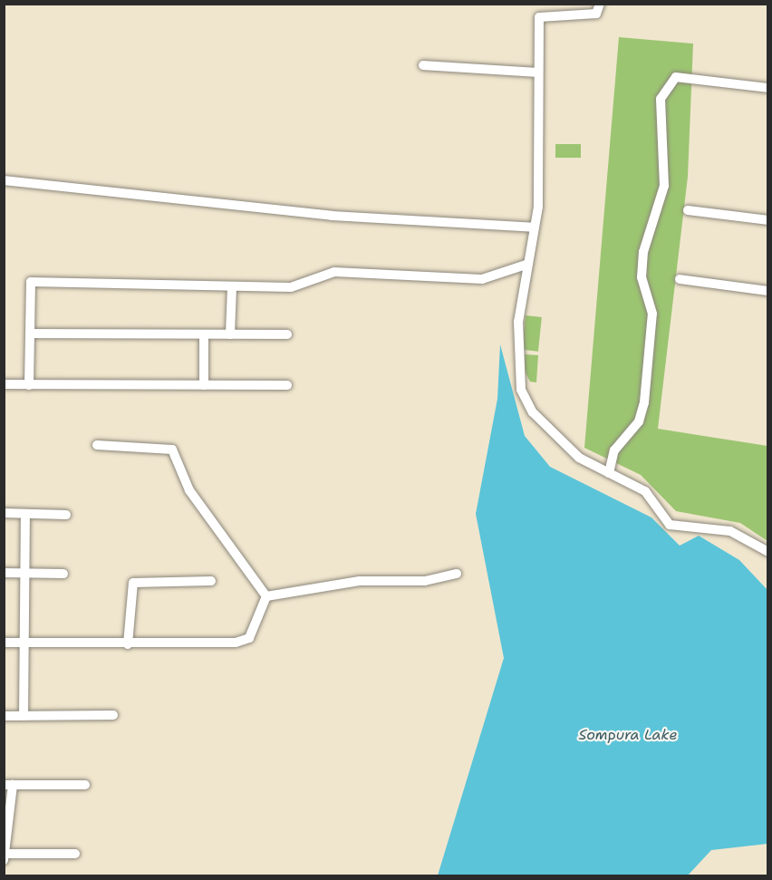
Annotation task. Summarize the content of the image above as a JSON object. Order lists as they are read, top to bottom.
{
  "water": ["Sompura Lake"]
}
